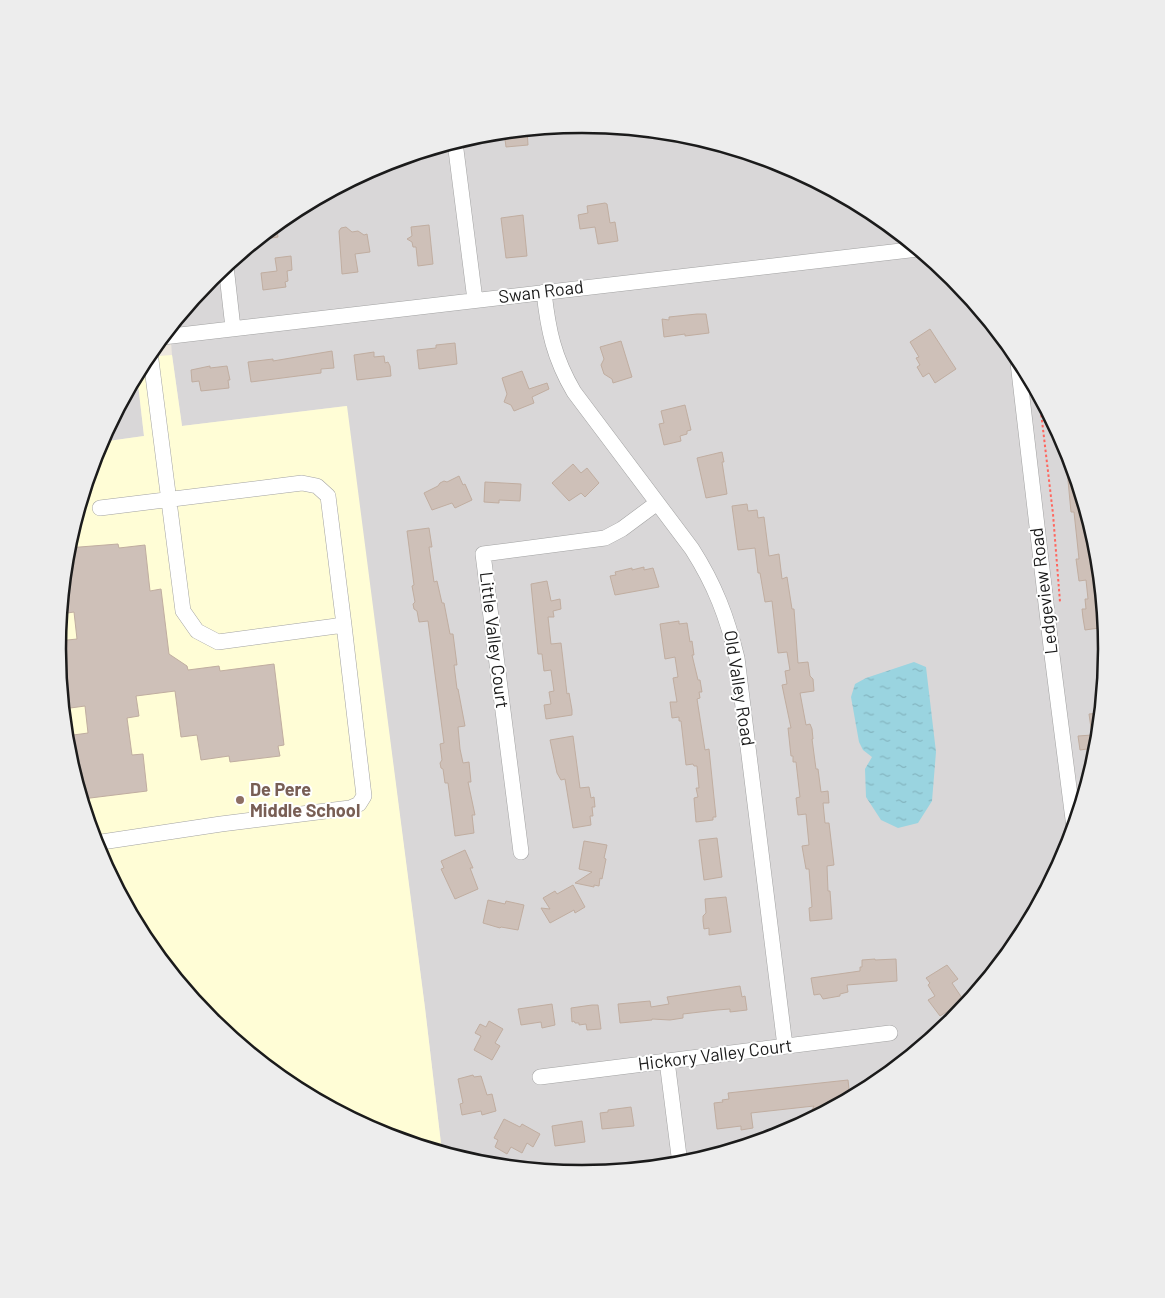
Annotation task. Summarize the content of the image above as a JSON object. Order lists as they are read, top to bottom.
{
  "streets": {
    "street": [
      "Swan Road",
      "Ledgeview Road",
      "Little Valley Court",
      "Old Valley Road",
      "Hickory Valley Court"
    ]
  },
  "crossings": [
    ["Swan Road", "Old Valley Road"],
    ["Little Valley Court", "Old Valley Road"],
    ["Old Valley Road", "Hickory Valley Court"]
  ],
  "places": ["De Pere Middle School"]
}
